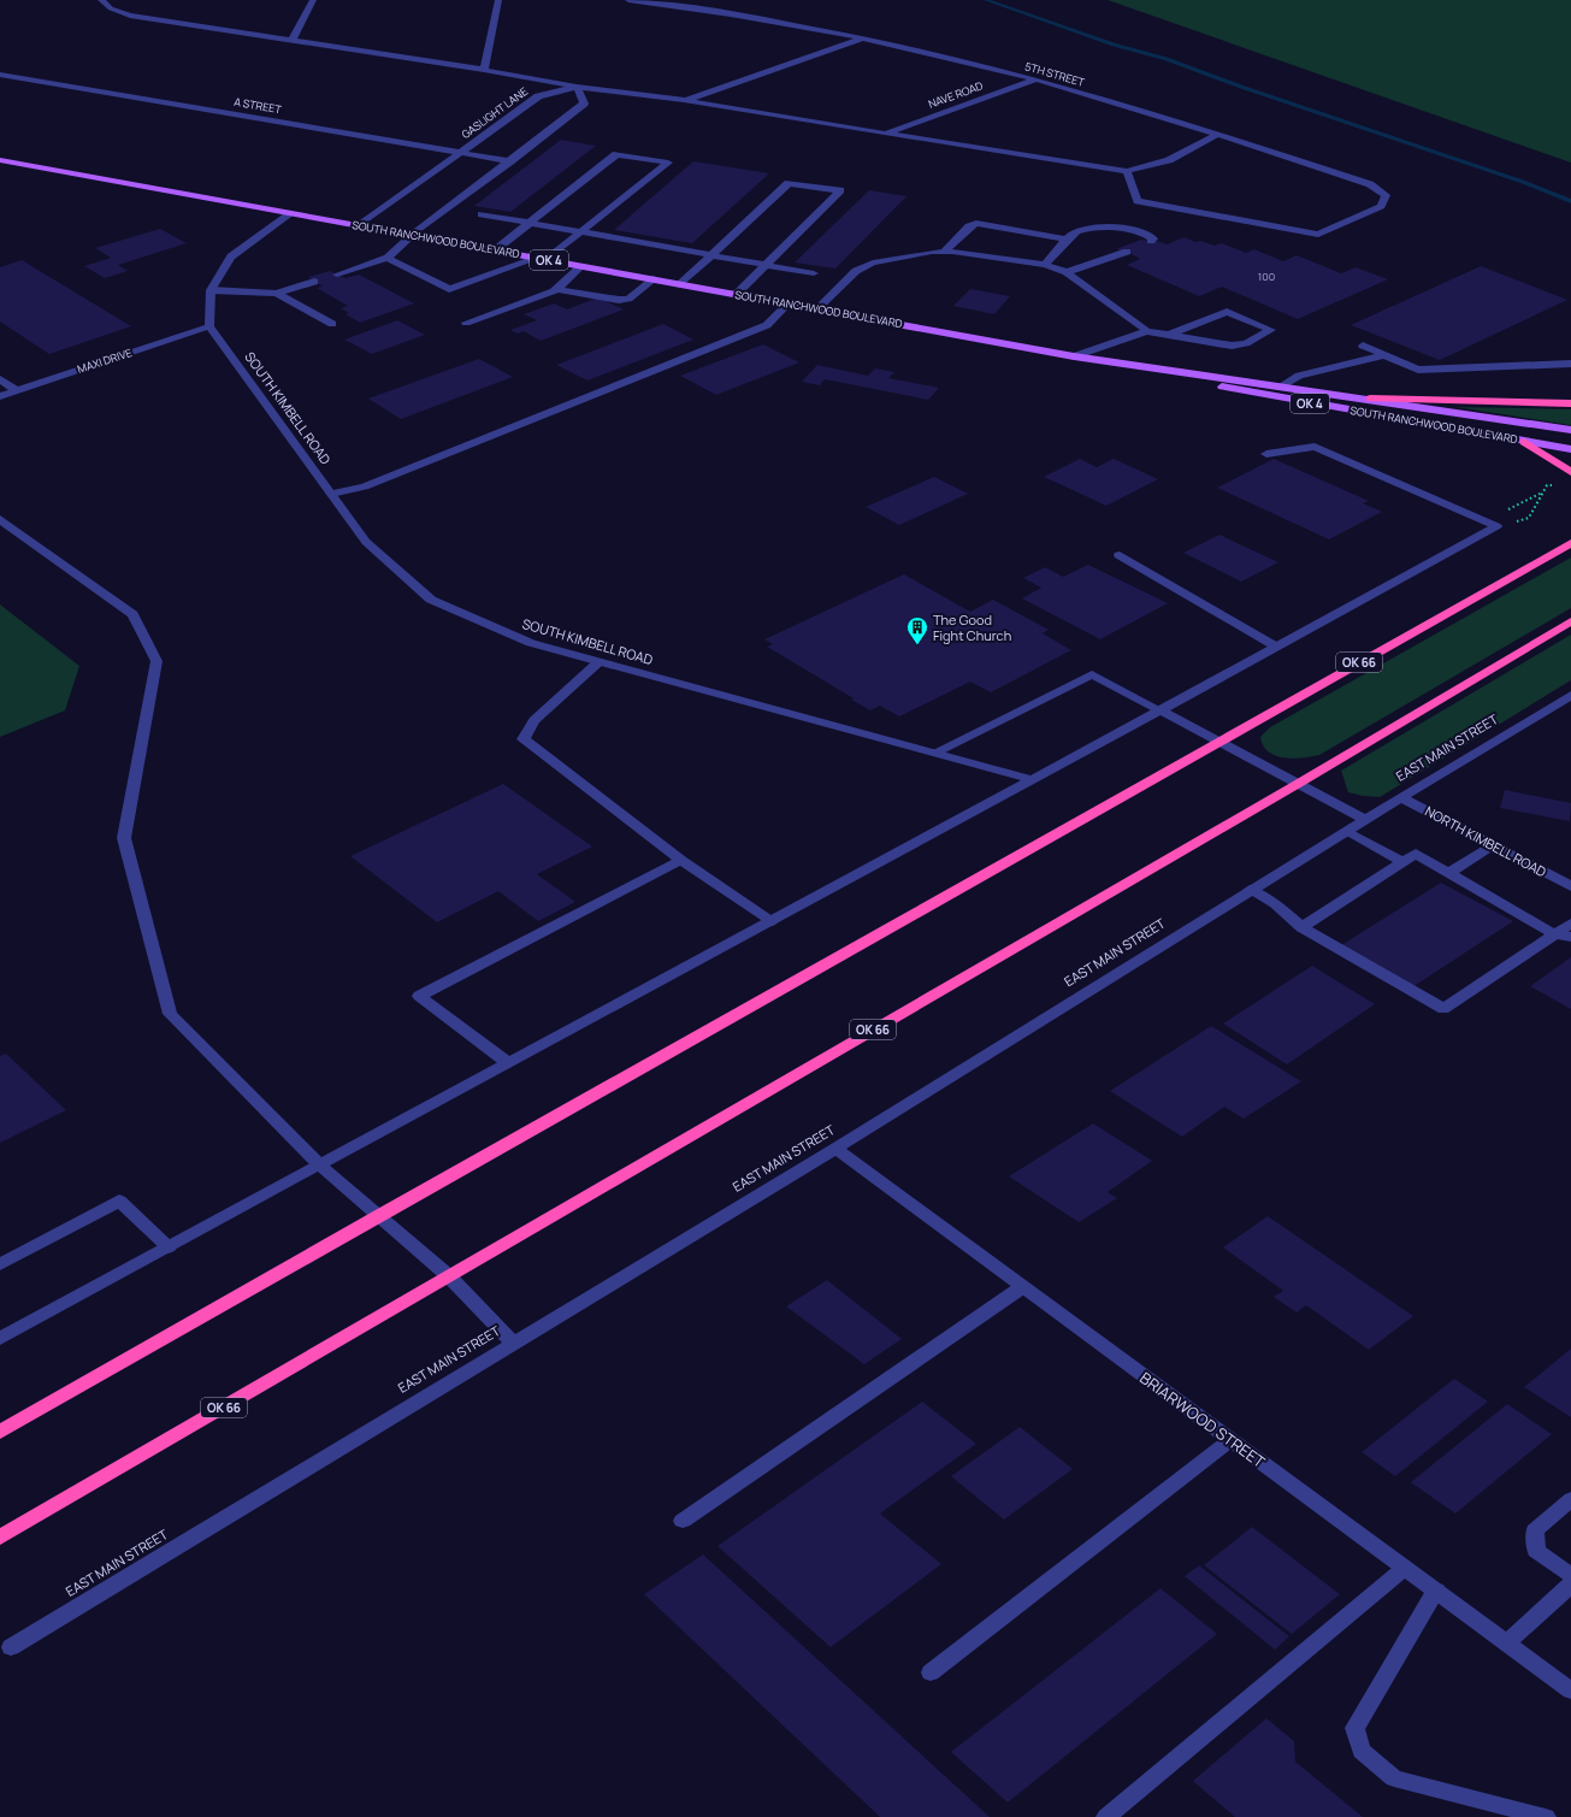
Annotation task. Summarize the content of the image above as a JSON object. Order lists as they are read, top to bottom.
{
  "streets": {
    "highway": ["OK 4", "OK 66"],
    "main road": ["SOUTH RANCHWOOD BOULEVARD"],
    "street": [
      "5TH STREET",
      "NAVE ROAD",
      "A STREET",
      "GASLIGHT LANE",
      "MAXI DRIVE",
      "SOUTH KIMBELL ROAD",
      "EAST MAIN STREET",
      "NORTH KIMBELL ROAD",
      "BRIARWOOD STREET"
    ]
  },
  "crossings": [
    ["5TH STREET", "NAVE ROAD"],
    ["A STREET", "GASLIGHT LANE"],
    ["GASLIGHT LANE", "SOUTH RANCHWOOD BOULEVARD"],
    ["SOUTH RANCHWOOD BOULEVARD", "OK 4"],
    ["MAXI DRIVE", "SOUTH KIMBELL ROAD"],
    ["EAST MAIN STREET", "NORTH KIMBELL ROAD"],
    ["EAST MAIN STREET", "BRIARWOOD STREET"]
  ],
  "places": {
    "building": ["The Good Fight Church"]
  },
  "house_numbers": ["100"]
}
